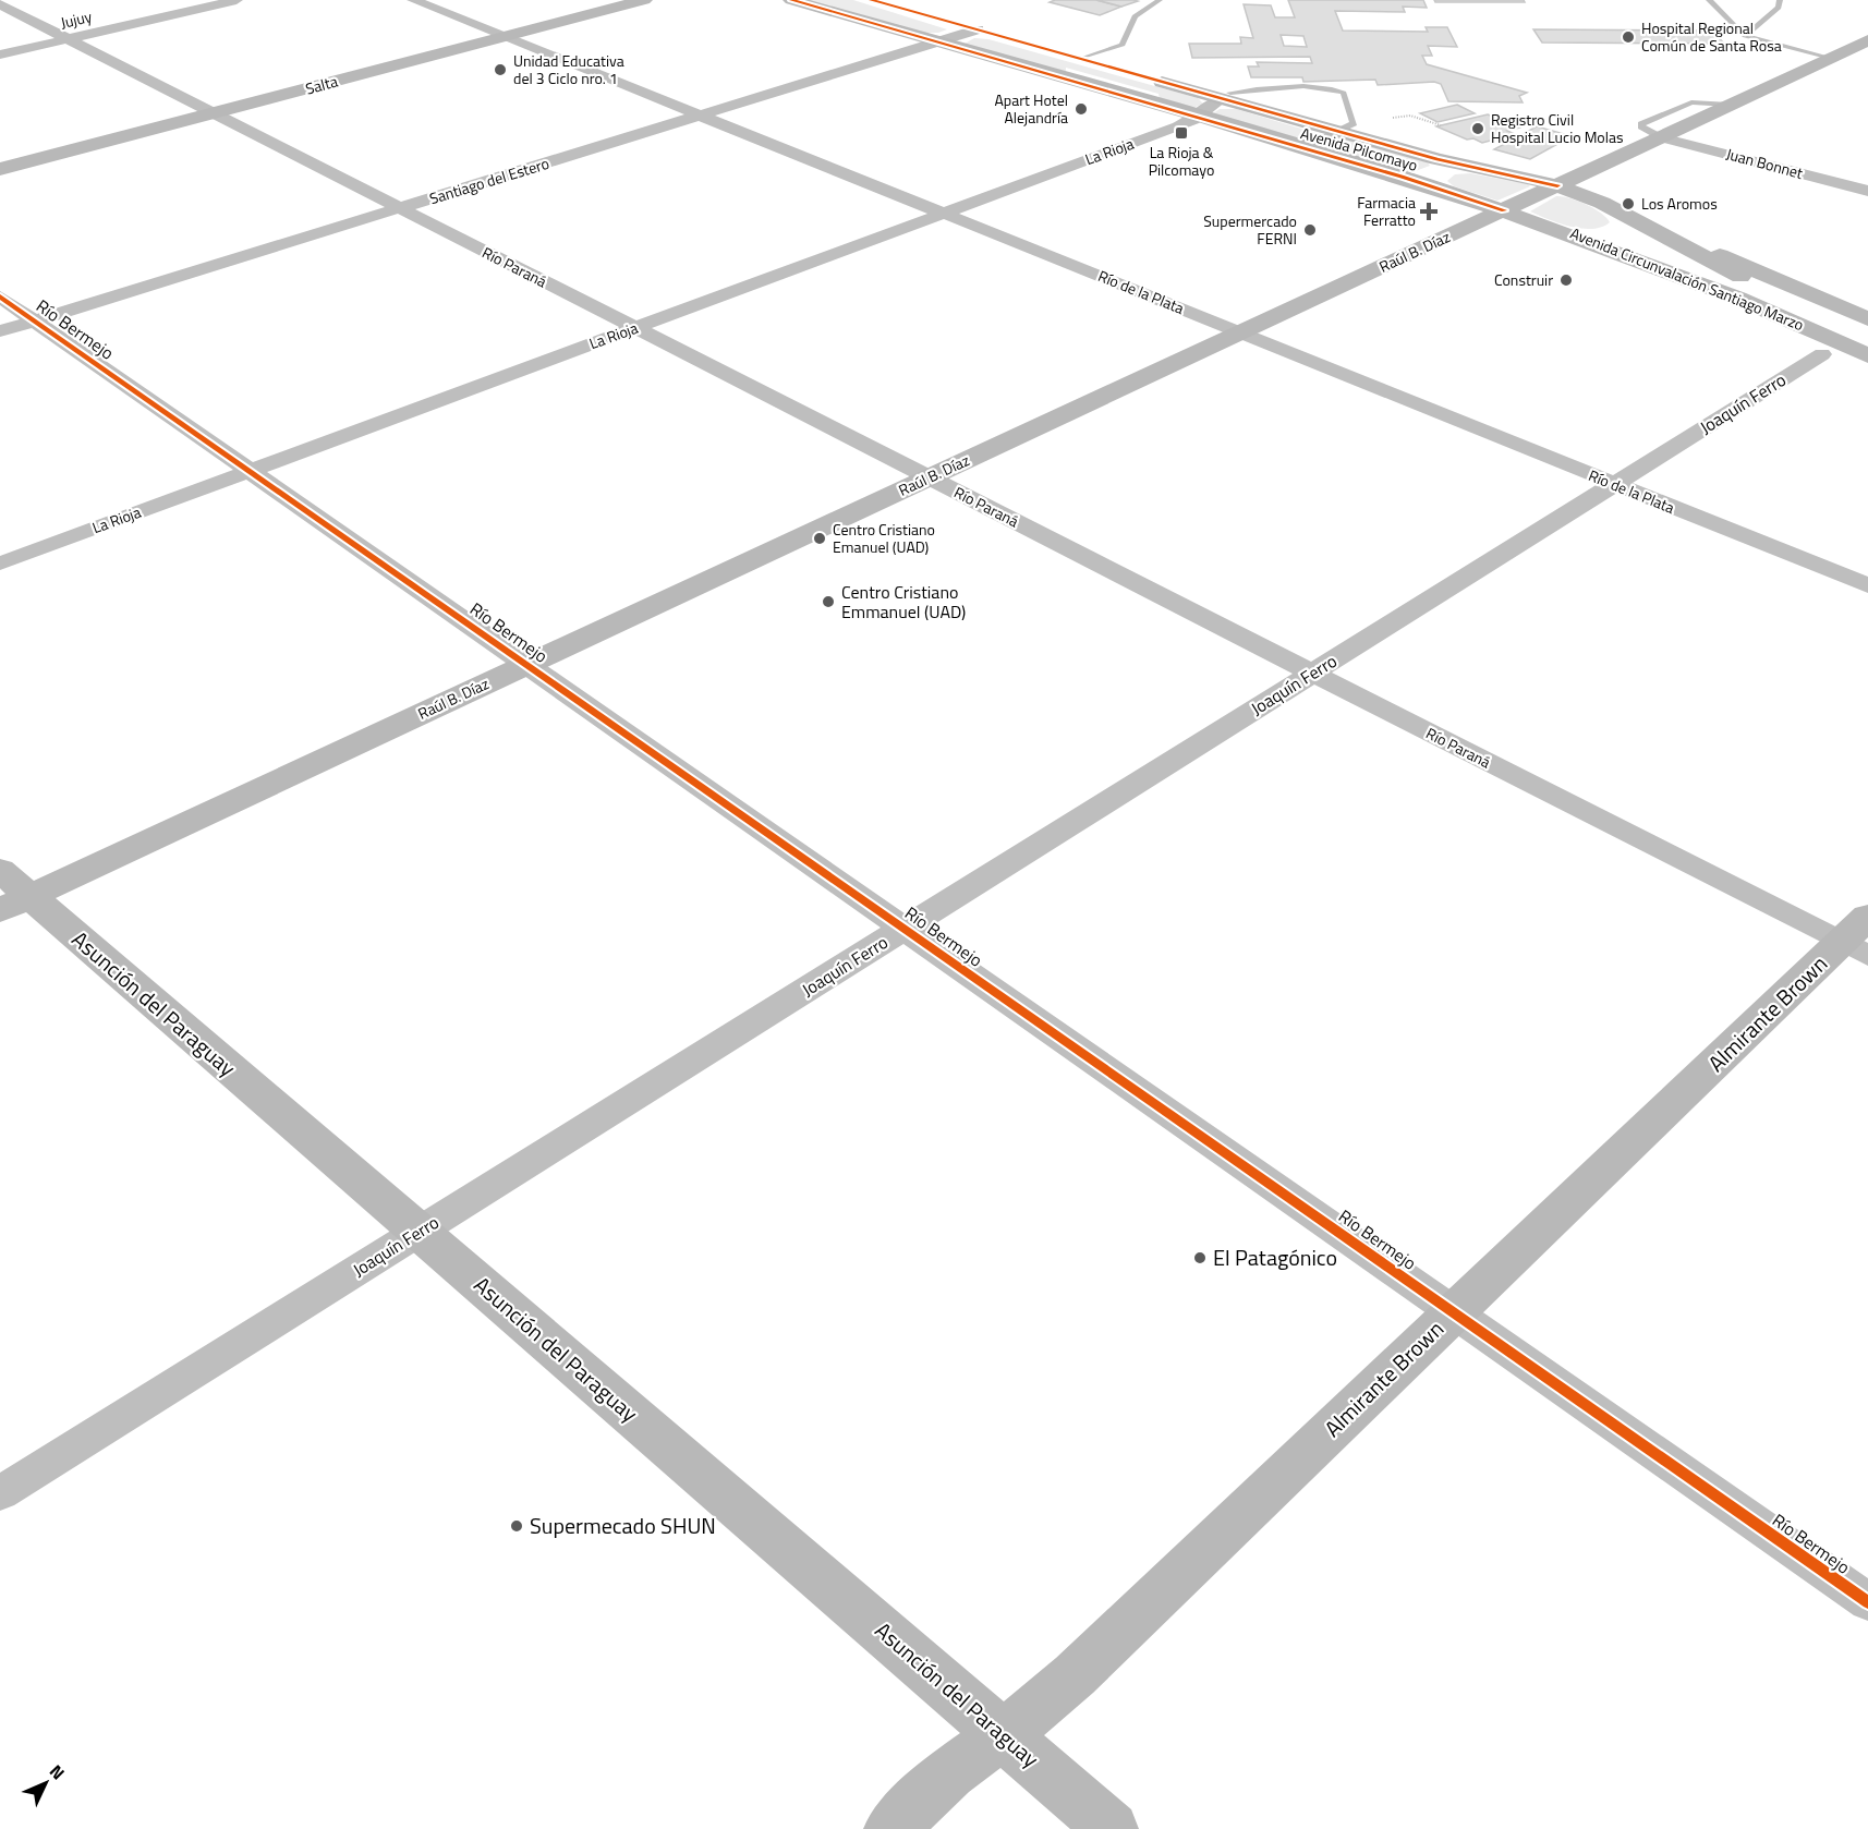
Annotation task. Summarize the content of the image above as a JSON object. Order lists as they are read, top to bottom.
{
  "streets": {
    "main road": [
      "Salta",
      "Avenida Pilcomayo",
      "Raúl B. Díaz",
      "Avenida Circunvalación Santiago Marzo",
      "Asunción del Paraguay",
      "Almirante Brown"
    ],
    "street": [
      "Jujuy",
      "La Rioja",
      "Juan Bonnet",
      "Santiago del Estero",
      "Río Paraná",
      "Río de la Plata",
      "Río Bermejo",
      "Joaquín Ferro"
    ]
  },
  "crossings": [
    ["Jujuy", "Río Paraná"],
    ["Salta", "Río Paraná"],
    ["Salta", "Río de la Plata"],
    ["Avenida Pilcomayo", "La Rioja"],
    ["Avenida Pilcomayo", "Santiago del Estero"],
    ["Avenida Pilcomayo", "Raúl B. Díaz"],
    ["Avenida Pilcomayo", "Avenida Circunvalación Santiago Marzo"],
    ["La Rioja", "Río Paraná"],
    ["La Rioja", "Río de la Plata"],
    ["La Rioja", "Río Bermejo"],
    ["Juan Bonnet", "Raúl B. Díaz"],
    ["Santiago del Estero", "Río Paraná"],
    ["Santiago del Estero", "Río de la Plata"],
    ["Santiago del Estero", "Río Bermejo"],
    ["Raúl B. Díaz", "Río Paraná"],
    ["Raúl B. Díaz", "Avenida Circunvalación Santiago Marzo"],
    ["Raúl B. Díaz", "Río de la Plata"],
    ["Raúl B. Díaz", "Río Bermejo"],
    ["Raúl B. Díaz", "Asunción del Paraguay"],
    ["Río Paraná", "Joaquín Ferro"],
    ["Río Paraná", "Almirante Brown"],
    ["Río de la Plata", "Joaquín Ferro"],
    ["Río Bermejo", "Joaquín Ferro"],
    ["Río Bermejo", "Almirante Brown"],
    ["Joaquín Ferro", "Asunción del Paraguay"],
    ["Asunción del Paraguay", "Almirante Brown"]
  ],
  "places": {
    "other": [
      "Hospital Regional Común de Santa Rosa",
      "Unidad Educativa del 3 Ciclo nro. 1",
      "Apart Hotel Alejandría",
      "Registro Civil Hospital Lucio Molas",
      "Los Aromos",
      "Supermercado FERNI",
      "Construir",
      "Centro Cristiano Emanuel (UAD)",
      "Centro Cristiano Emmanuel (UAD)",
      "El Patagónico",
      "Supermecado SHUN"
    ],
    "transit": ["La Rioja & Pilcomayo"],
    "health": ["Farmacia Ferratto"]
  },
  "north": "top right"
}
